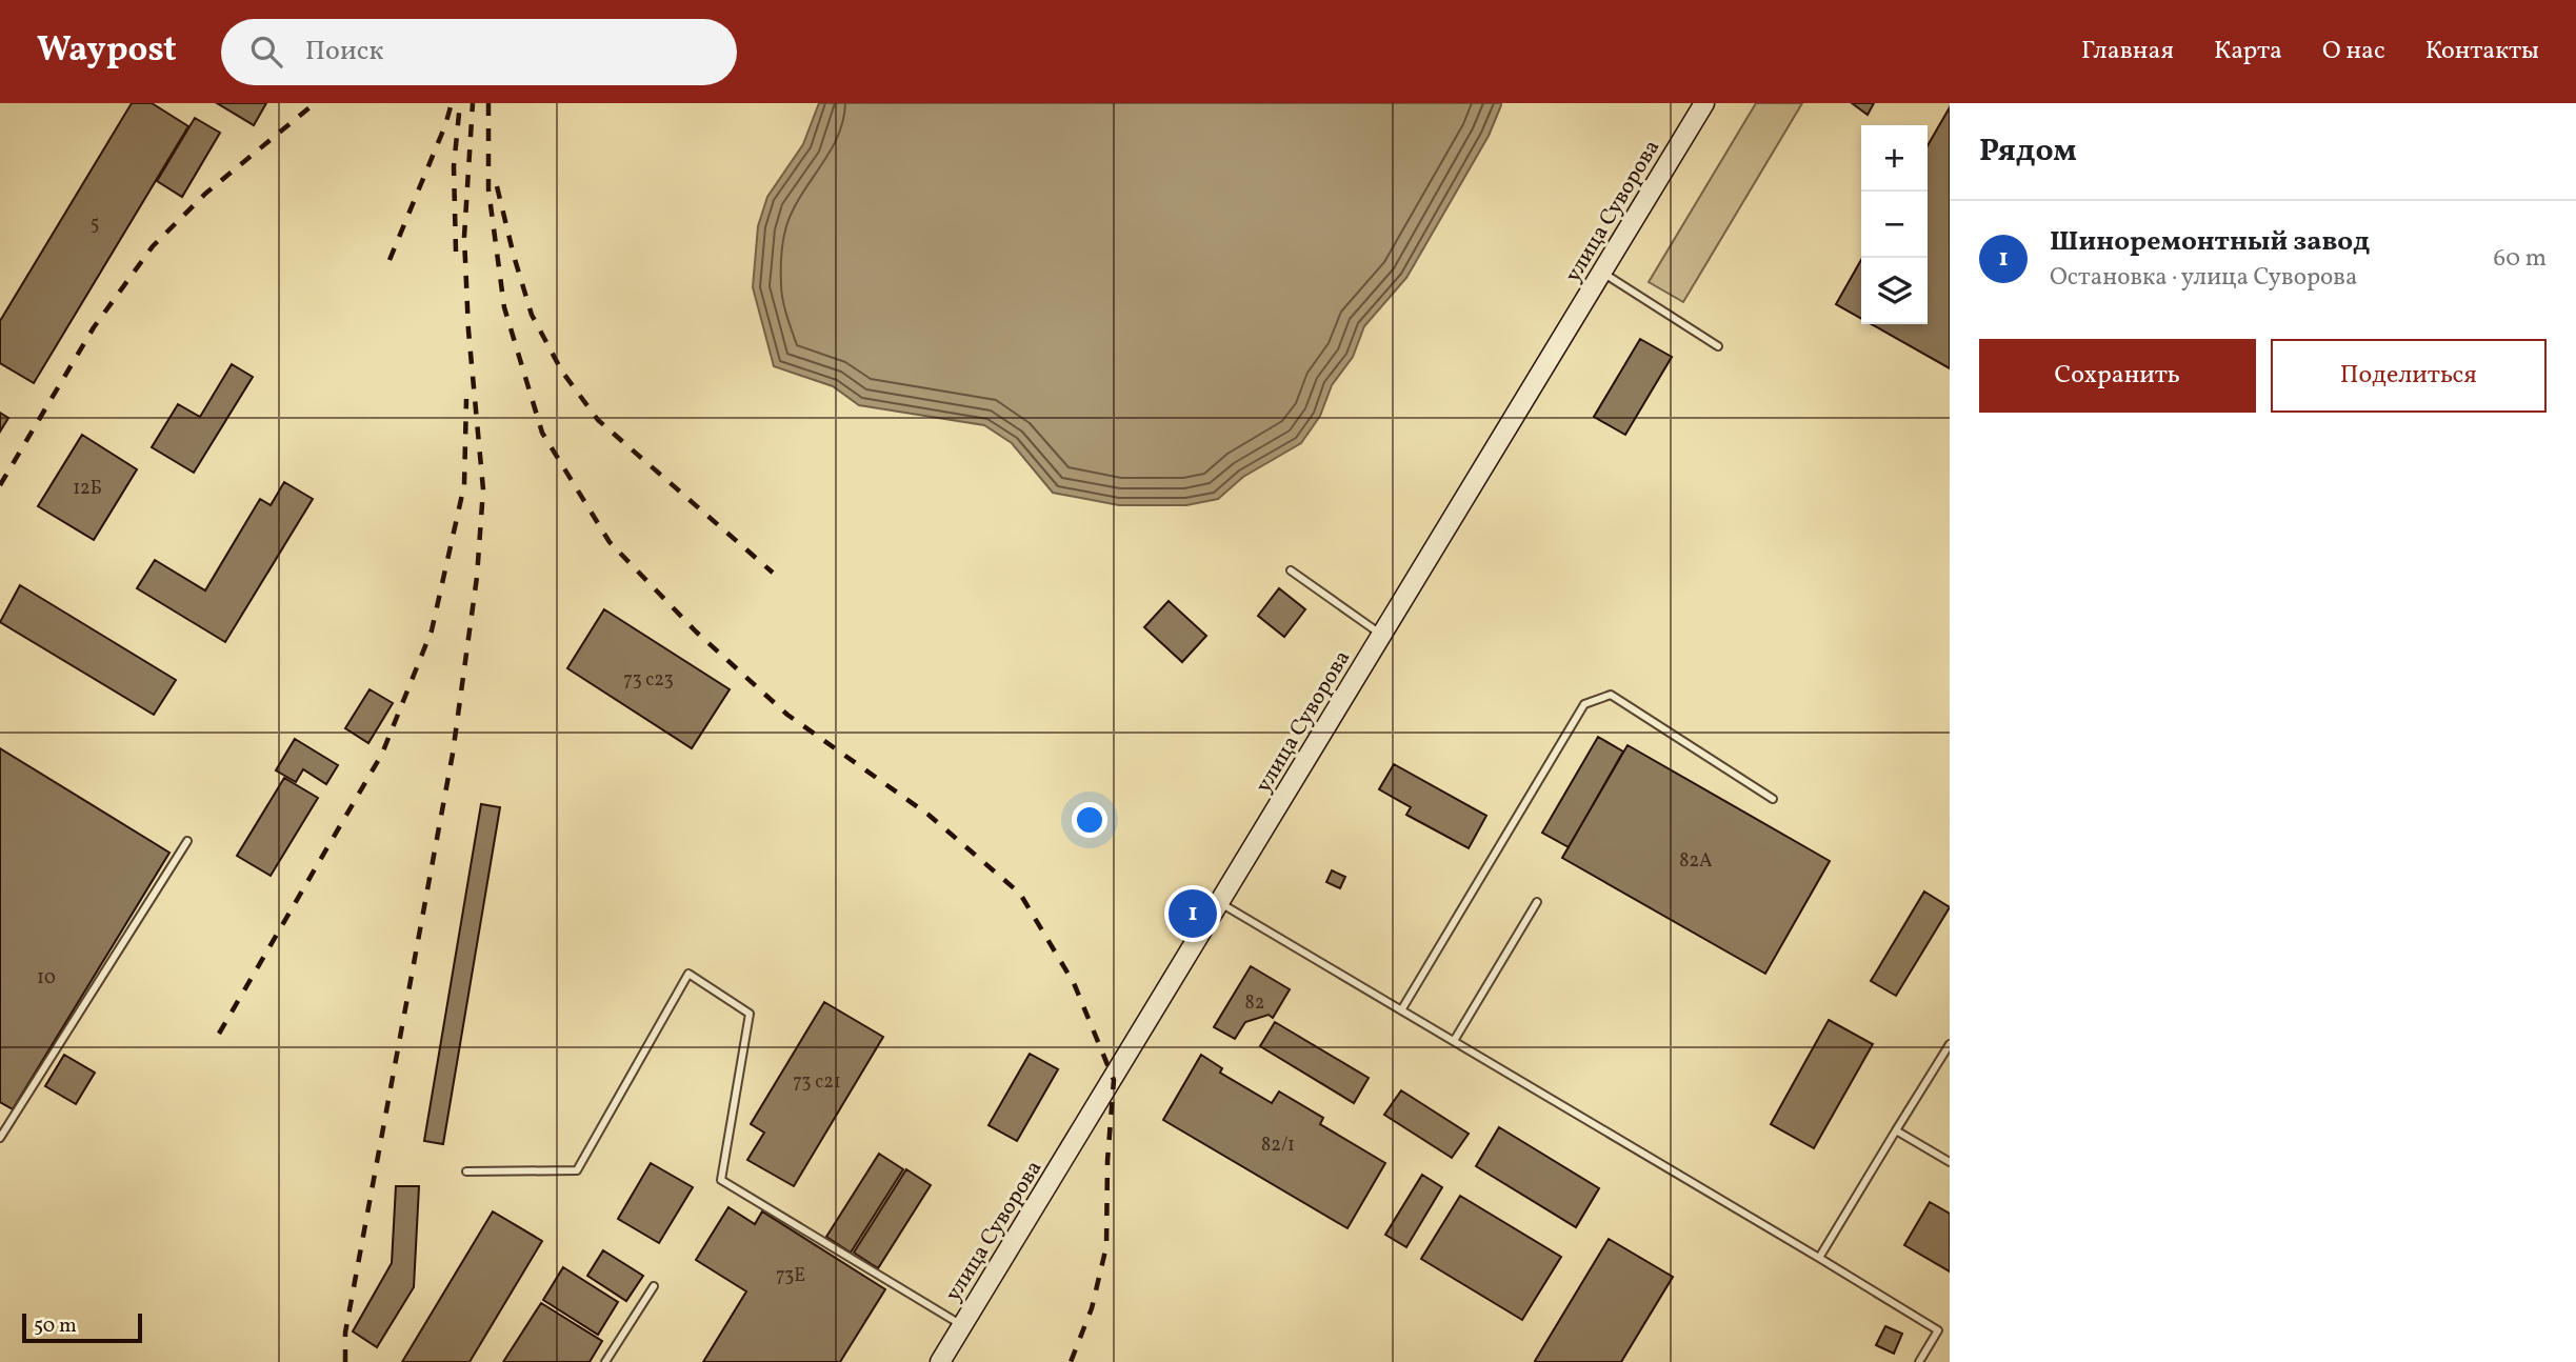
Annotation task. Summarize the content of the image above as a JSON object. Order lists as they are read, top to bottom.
{
  "streets": {
    "main road": ["улица Суворова"]
  },
  "house_numbers": [
    "5",
    "12Б",
    "73 с23",
    "82А",
    "10",
    "82",
    "73 с21",
    "82/1",
    "73Е"
  ],
  "scale_bar": "50 m",
  "page": {
    "header": "Waypost",
    "search": "Поиск",
    "nav": [
      "Главная",
      "Карта",
      "О нас",
      "Контакты"
    ],
    "heading": "Рядом",
    "map_buttons": ["+", "−"],
    "list": [
      {
        "mark": "1",
        "name": "Шиноремонтный завод",
        "note": "Остановка · улица Суворова",
        "value": "60 m"
      }
    ],
    "buttons": ["Сохранить", "Поделиться"],
    "pins": "1",
    "scale": "50 m"
  }
}
